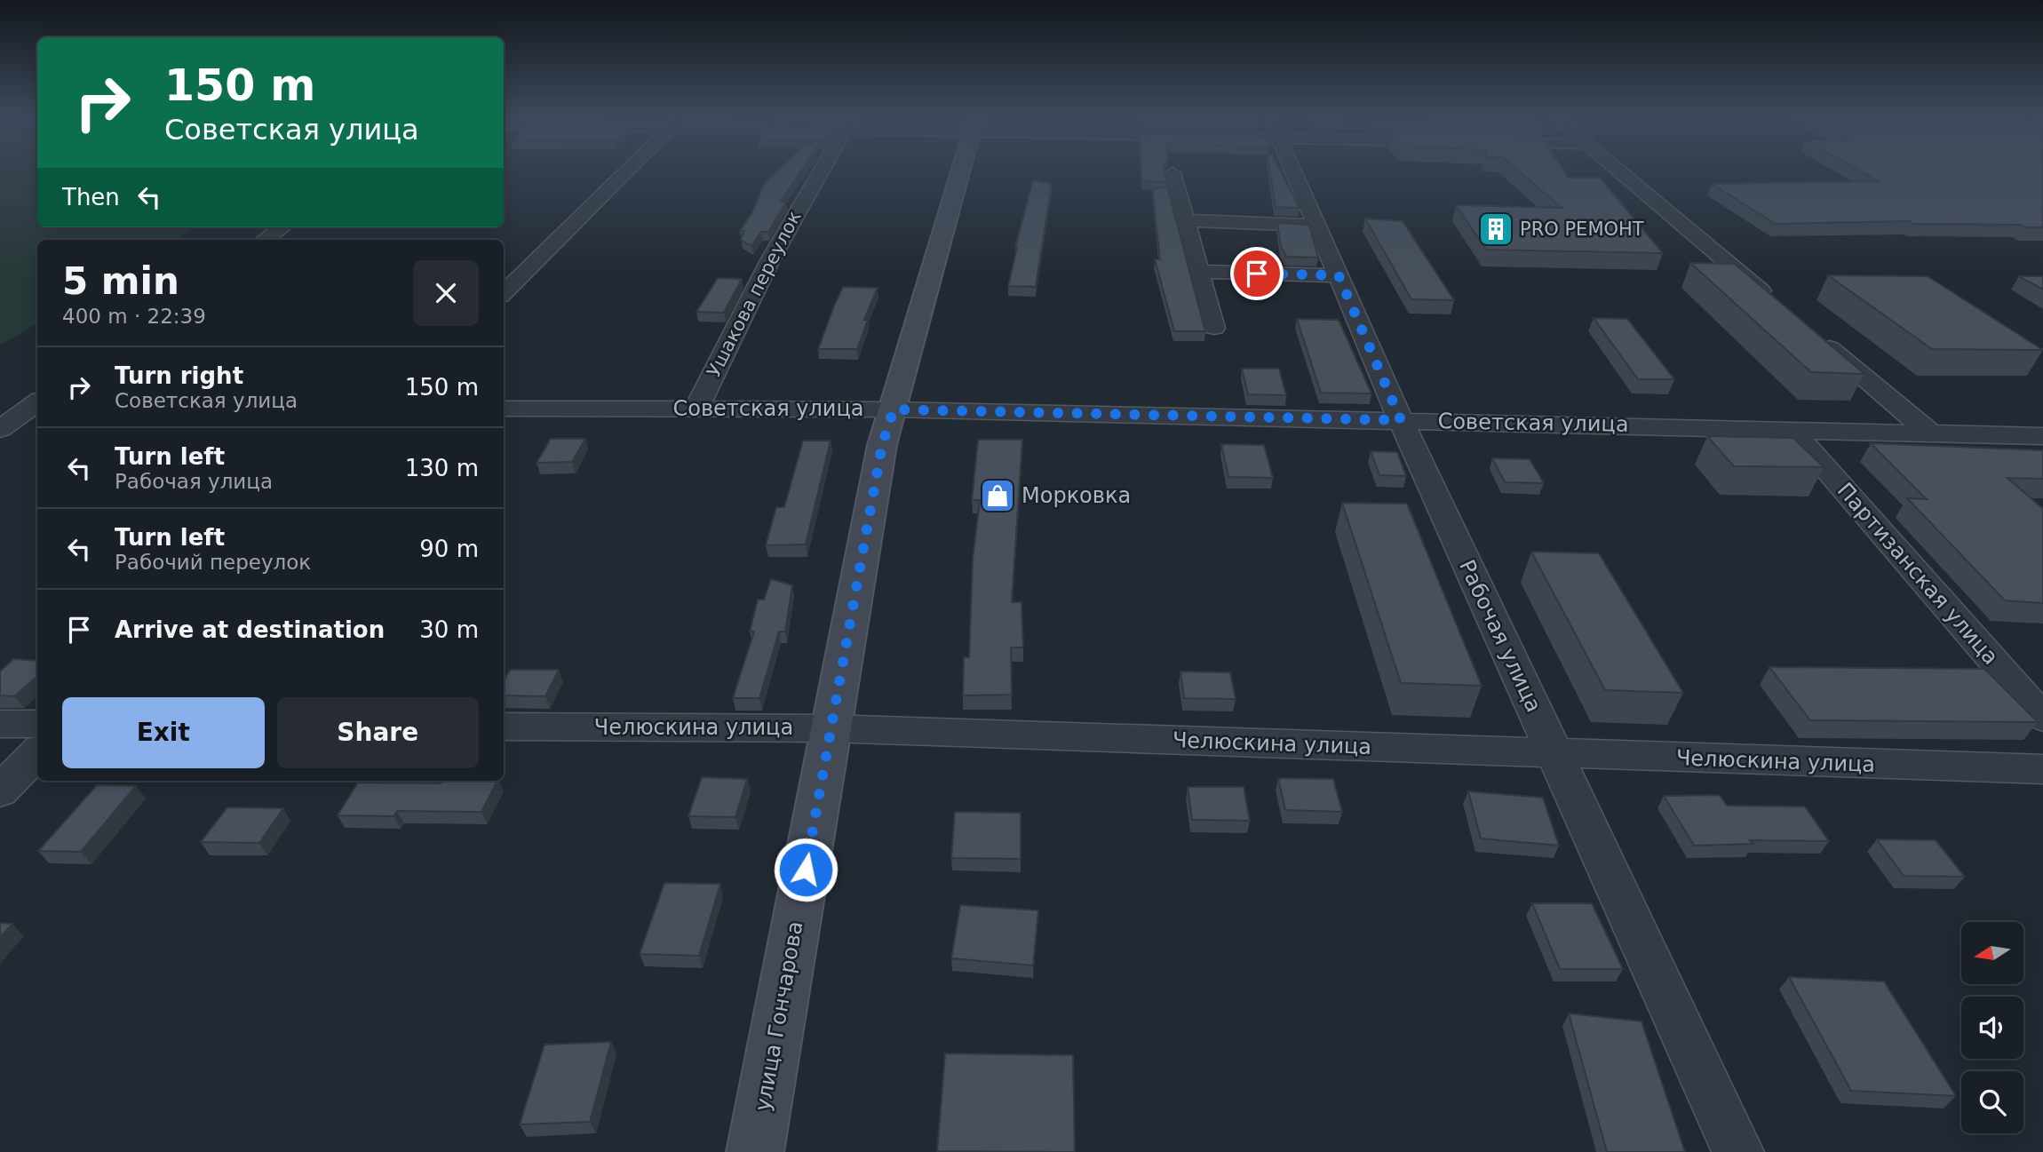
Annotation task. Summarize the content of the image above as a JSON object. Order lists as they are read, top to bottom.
{
  "streets": {
    "street": [
      "Ушакова переулок",
      "Советская улица",
      "Партизанская улица",
      "Рабочая улица",
      "Челюскина улица",
      "улица Гончарова"
    ]
  },
  "crossings": [
    ["Ушакова переулок", "Советская улица"],
    ["Советская улица", "Партизанская улица"],
    ["Советская улица", "Рабочая улица"],
    ["Советская улица", "улица Гончарова"],
    ["Рабочая улица", "Челюскина улица"],
    ["Челюскина улица", "улица Гончарова"]
  ],
  "places": {
    "building": ["PRO РЕМОНТ"],
    "shop": ["Морковка"]
  },
  "north": "left",
  "page": {
    "turn": ["150 m", "Советская улица"],
    "then": "Then",
    "heading": ["5 min", "400 m · 22:39"],
    "list": [
      {
        "name": "Turn right",
        "note": "Советская улица",
        "value": "150 m"
      },
      {
        "name": "Turn left",
        "note": "Рабочая улица",
        "value": "130 m"
      },
      {
        "name": "Turn left",
        "note": "Рабочий переулок",
        "value": "90 m"
      },
      {
        "name": "Arrive at destination",
        "value": "30 m"
      }
    ],
    "buttons": ["Exit", "Share"]
  }
}
